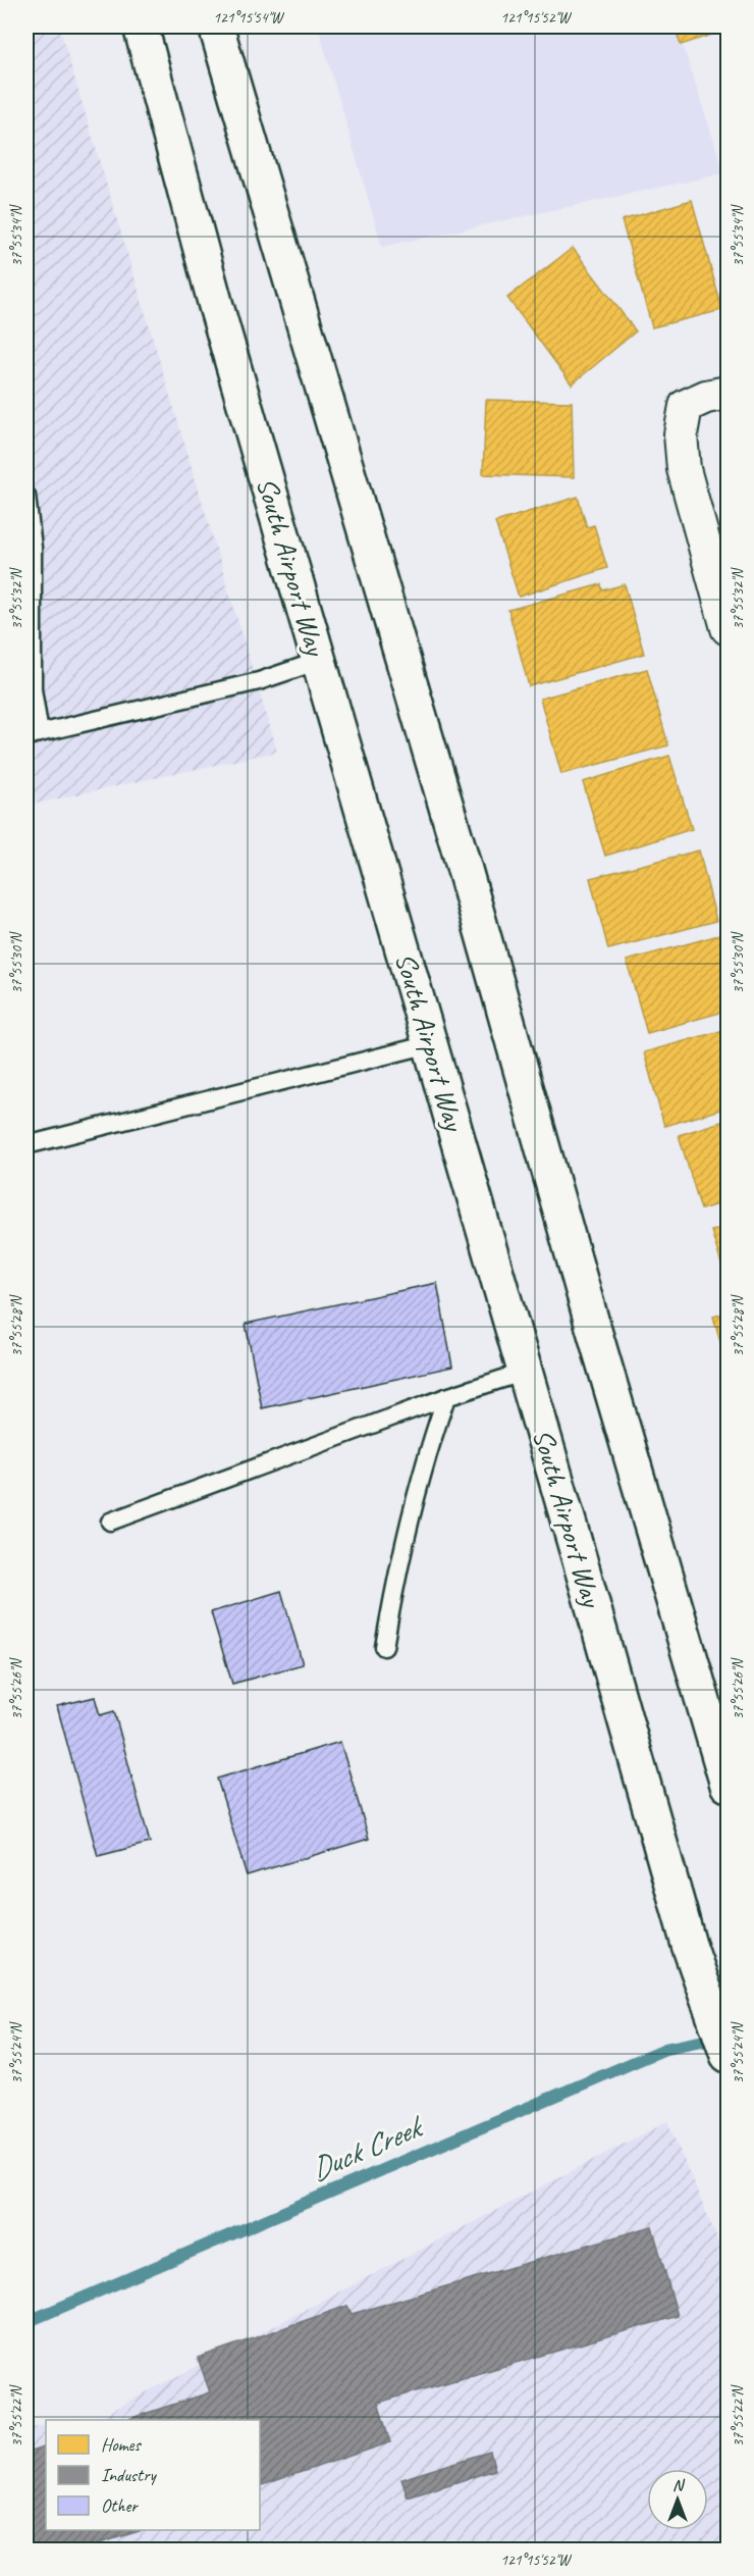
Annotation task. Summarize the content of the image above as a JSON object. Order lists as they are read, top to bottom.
{
  "streets": {
    "main road": ["South Airport Way"]
  },
  "water": ["Duck Creek"],
  "legend": ["Homes", "Industry", "Other"],
  "north": "top",
  "coordinates": [
    "121°15'54\"W",
    "121°15'52\"W",
    "37°55'34\"N",
    "37°55'32\"N",
    "37°55'30\"N",
    "37°55'28\"N",
    "37°55'26\"N",
    "37°55'24\"N",
    "37°55'22\"N"
  ]
}
